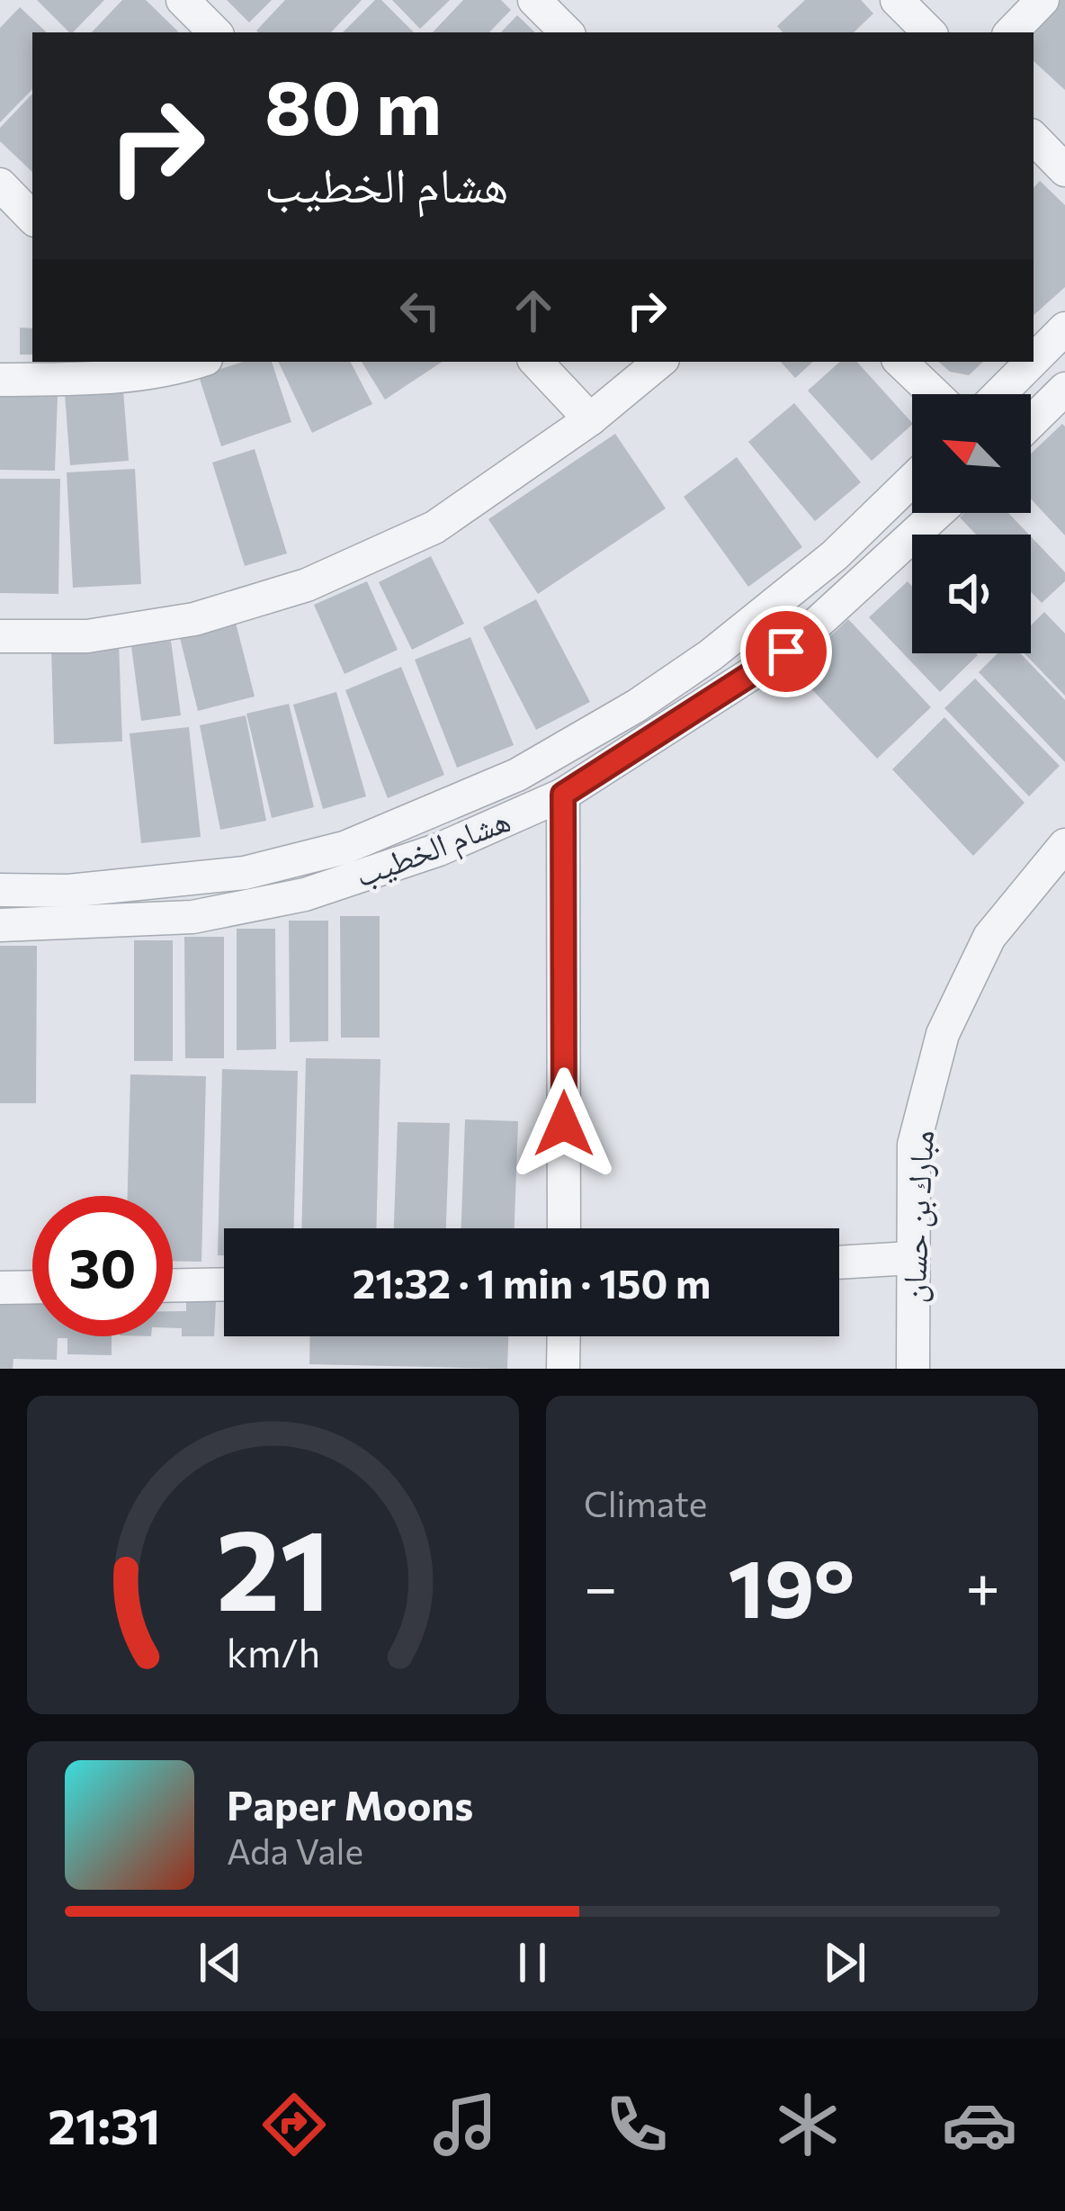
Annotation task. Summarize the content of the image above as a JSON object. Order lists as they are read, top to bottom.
{
  "streets": {
    "street": ["هشام الخطيب", "مبارك بن حسان"]
  },
  "north": "top left",
  "page": {
    "turn": ["80 m", "هشام الخطيب"],
    "limit": "30",
    "trip": "21:32 · 1 min · 150 m",
    "tile": "Climate",
    "heat": ["−", "19°", "+"],
    "song": ["Paper Moons", "Ada Vale"],
    "tabs": "21:31",
    "gauge": ["21", "km/h"]
  }
}
